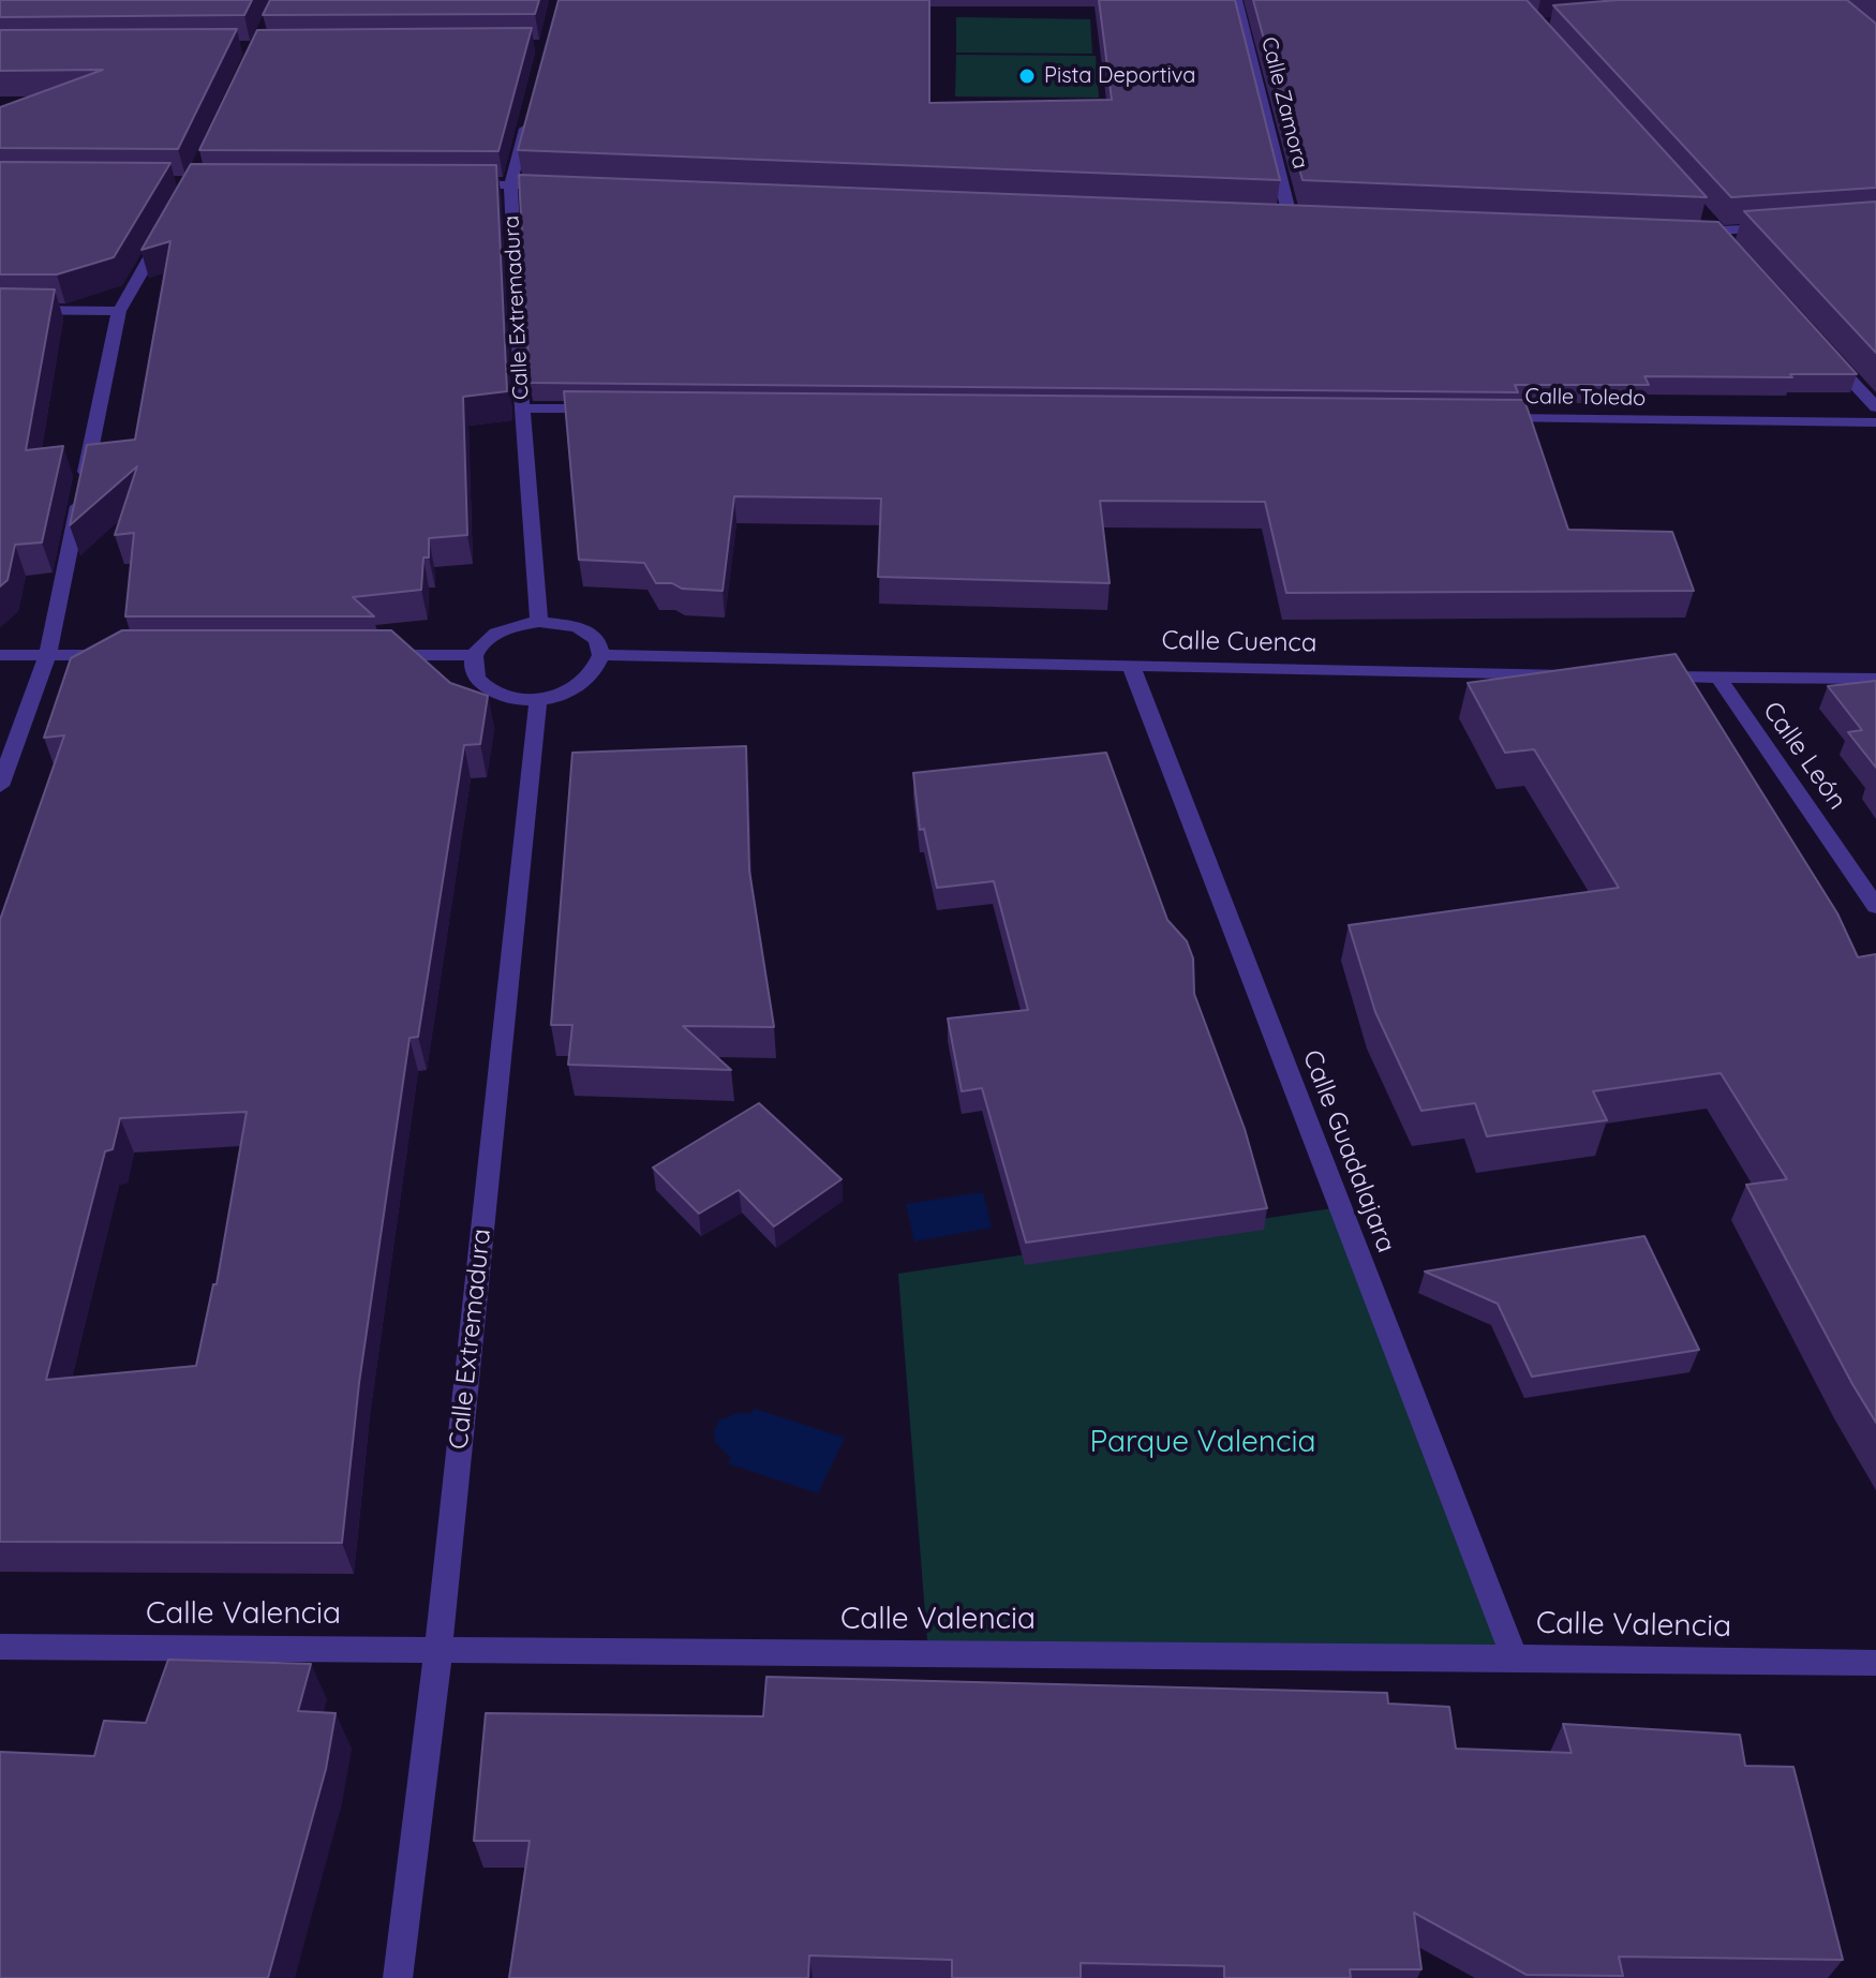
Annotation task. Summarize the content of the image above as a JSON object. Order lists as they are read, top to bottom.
{
  "streets": {
    "street": [
      "Calle Zamora",
      "Calle Extremadura",
      "Calle Toledo",
      "Calle Cuenca",
      "Calle León",
      "Calle Guadalajara",
      "Calle Valencia"
    ]
  },
  "crossings": [
    ["Calle Extremadura", "Calle Cuenca"],
    ["Calle Extremadura", "Calle Valencia"],
    ["Calle Cuenca", "Calle Guadalajara"],
    ["Calle Guadalajara", "Calle Valencia"]
  ],
  "parks": ["Parque Valencia"],
  "places": ["Pista Deportiva"]
}
